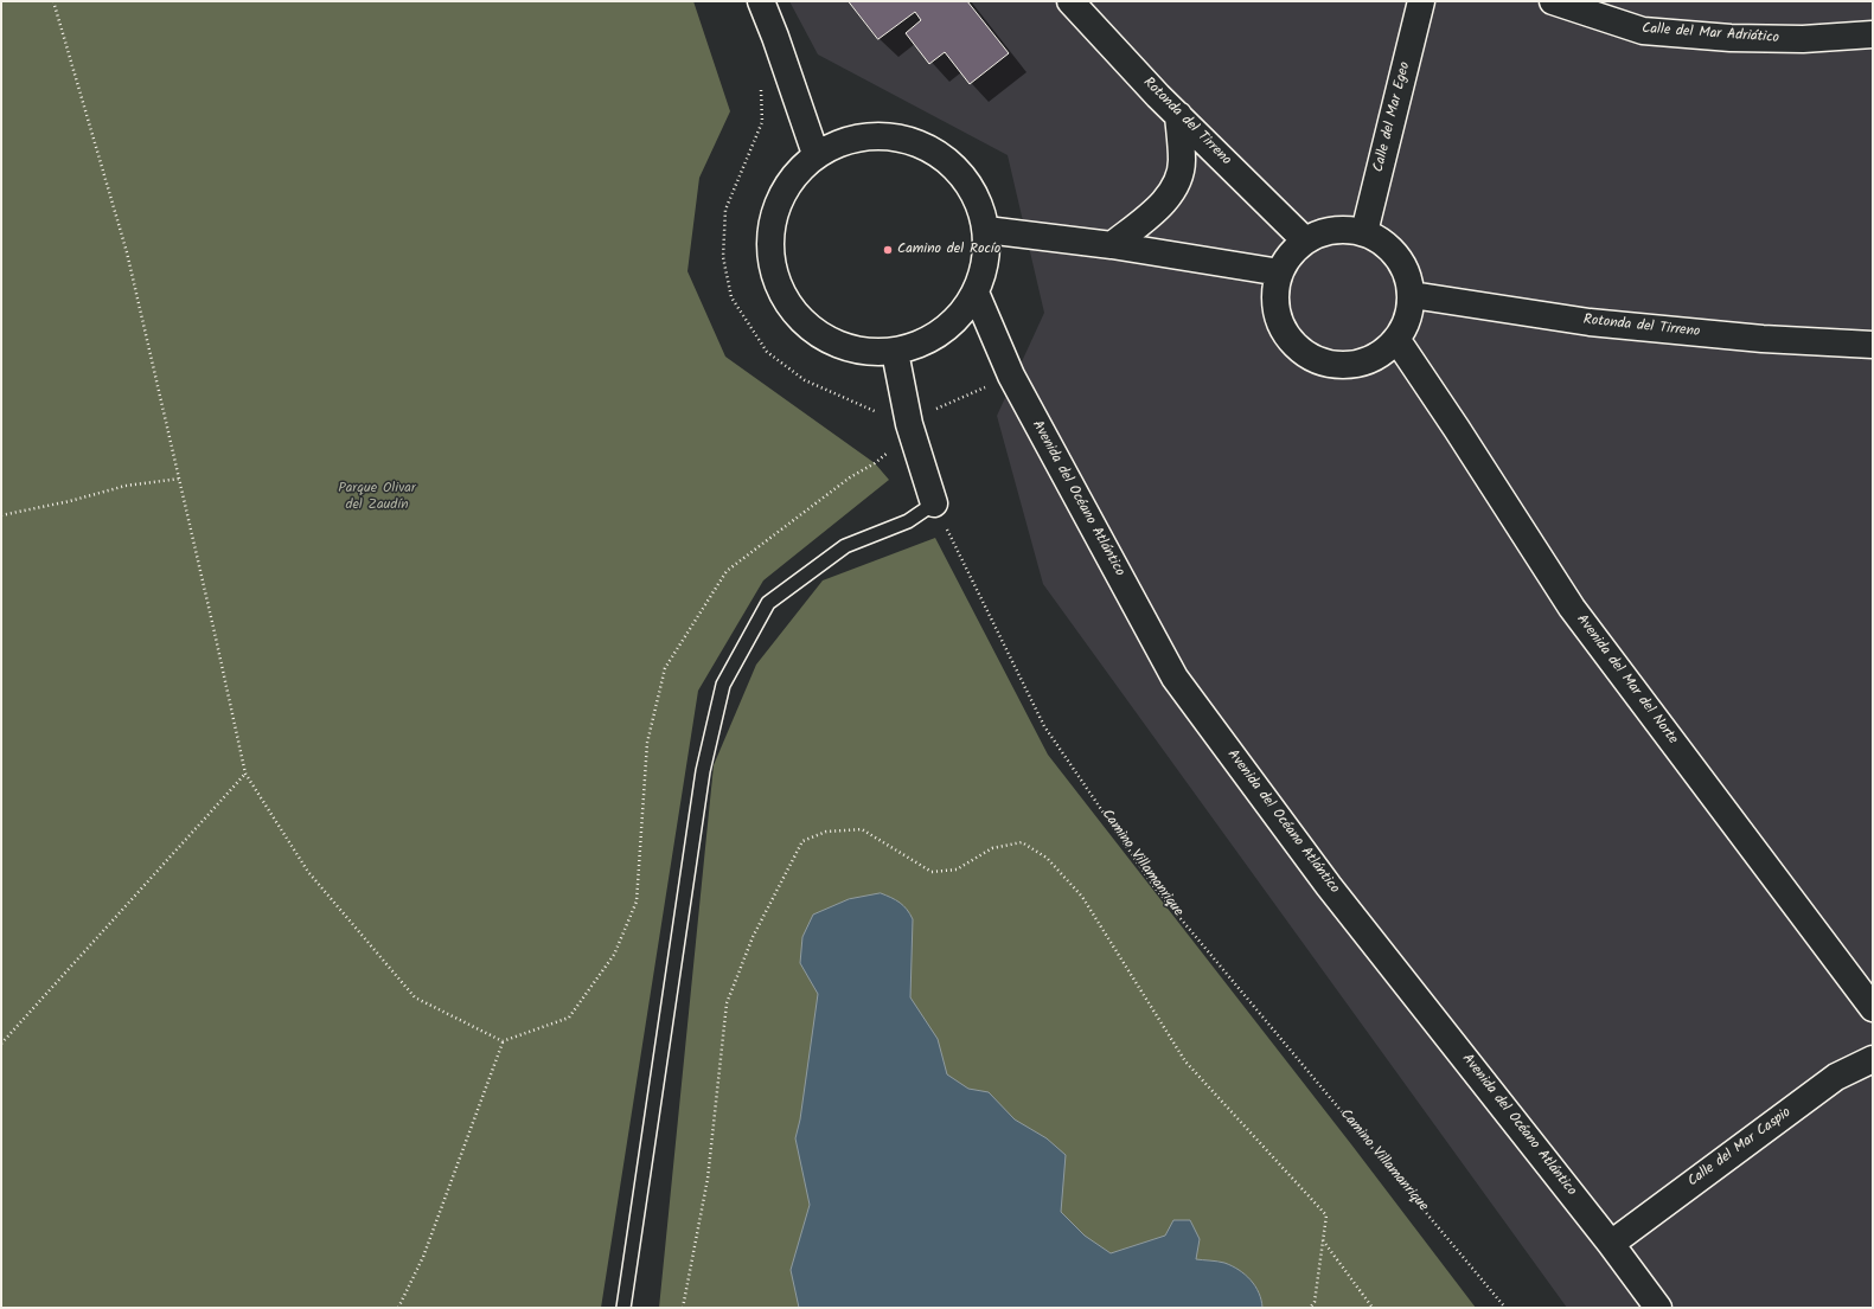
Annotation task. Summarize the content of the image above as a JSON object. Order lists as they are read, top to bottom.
{
  "streets": {
    "street": [
      "Calle del Mar Adriático",
      "Calle del Mar Egeo",
      "Rotonda del Tirreno",
      "Avenida del Océano Atlántico",
      "Avenida del Mar del Norte",
      "Calle del Mar Caspio"
    ],
    "path": ["Camino Villamanrique"]
  },
  "crossings": [
    ["Calle del Mar Egeo", "Rotonda del Tirreno"],
    ["Calle del Mar Egeo", "Avenida del Mar del Norte"],
    ["Rotonda del Tirreno", "Avenida del Mar del Norte"],
    ["Avenida del Océano Atlántico", "Calle del Mar Caspio"]
  ],
  "parks": ["Parque Olivar del Zaudín"],
  "places": ["Camino del Rocío"]
}
